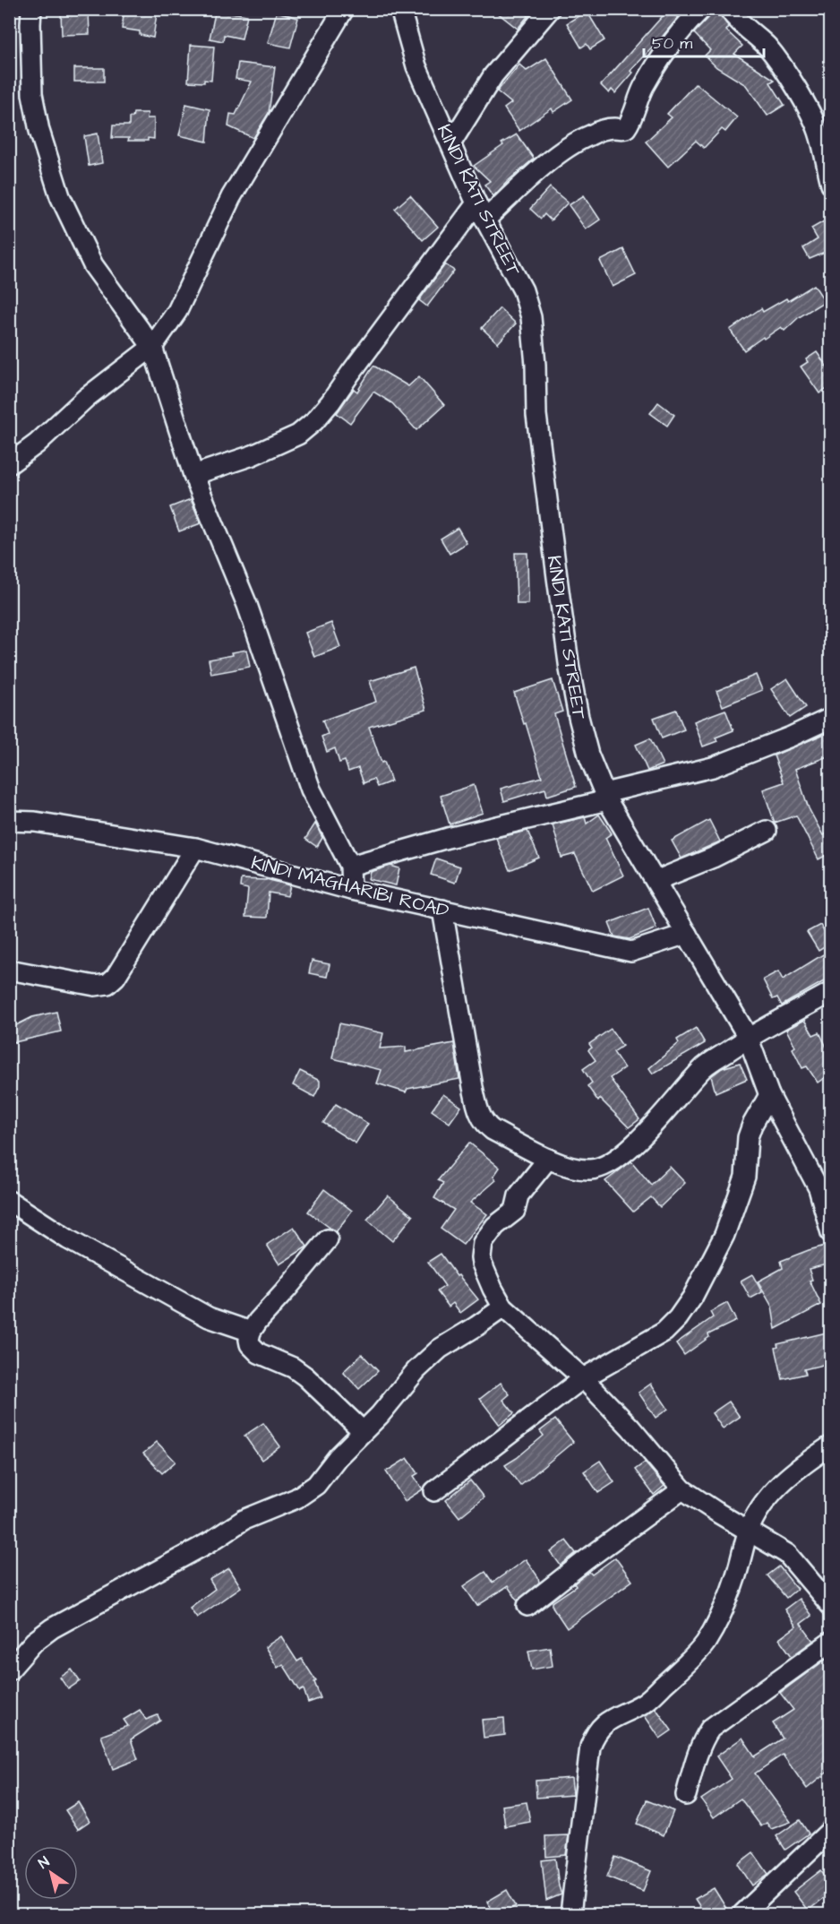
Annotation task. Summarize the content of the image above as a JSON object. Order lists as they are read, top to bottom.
{
  "streets": {
    "street": ["KINDI KATI STREET", "KINDI MAGHARIBI ROAD"]
  },
  "crossings": [
    ["KINDI KATI STREET", "KINDI MAGHARIBI ROAD"]
  ],
  "scale_bar": "50 m",
  "north": "top left"
}
